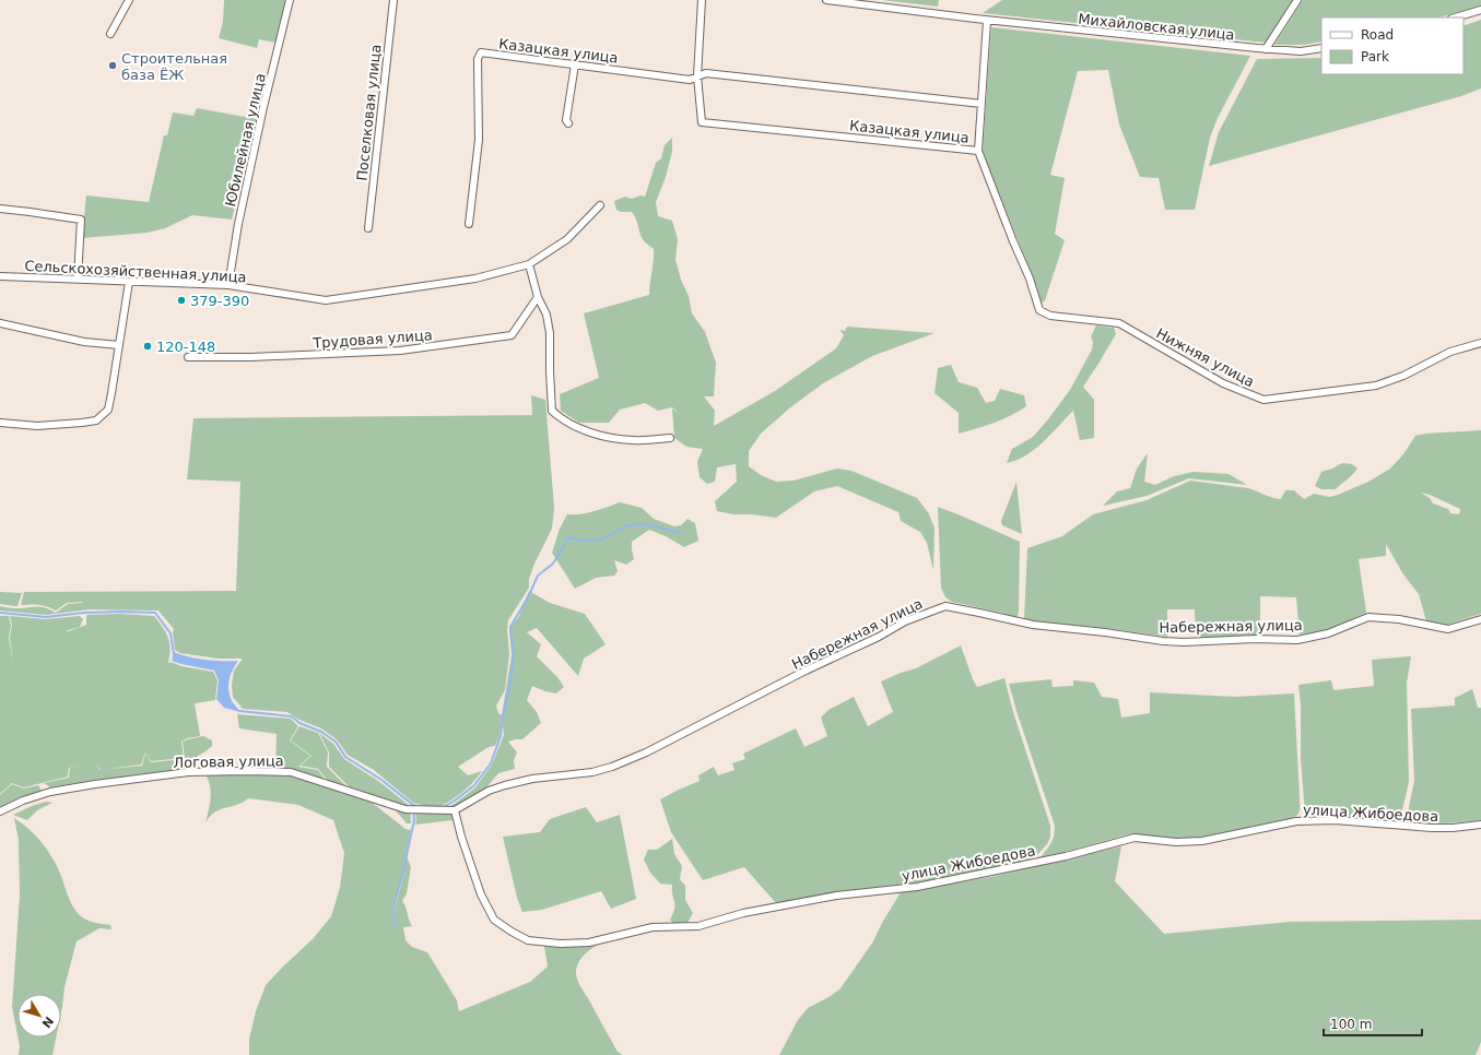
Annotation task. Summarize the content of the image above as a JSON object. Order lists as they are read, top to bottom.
{
  "streets": {
    "street": [
      "Михайловская улица",
      "Казацкая улица",
      "Поселковая улица",
      "Юбилейная улица",
      "Сельскохозяйственная улица",
      "Трудовая улица",
      "Нижняя улица",
      "Набережная улица",
      "Логовая улица",
      "улица Жибоедова"
    ]
  },
  "crossings": [
    ["Казацкая улица", "Нижняя улица"],
    ["Юбилейная улица", "Сельскохозяйственная улица"],
    ["Набережная улица", "Логовая улица"],
    ["Набережная улица", "улица Жибоедова"],
    ["Логовая улица", "улица Жибоедова"]
  ],
  "places": ["Строительная база ЁЖ", "379-390", "120-148"],
  "legend": ["Road", "Park"],
  "scale_bar": "100 m",
  "north": "bottom right"
}
